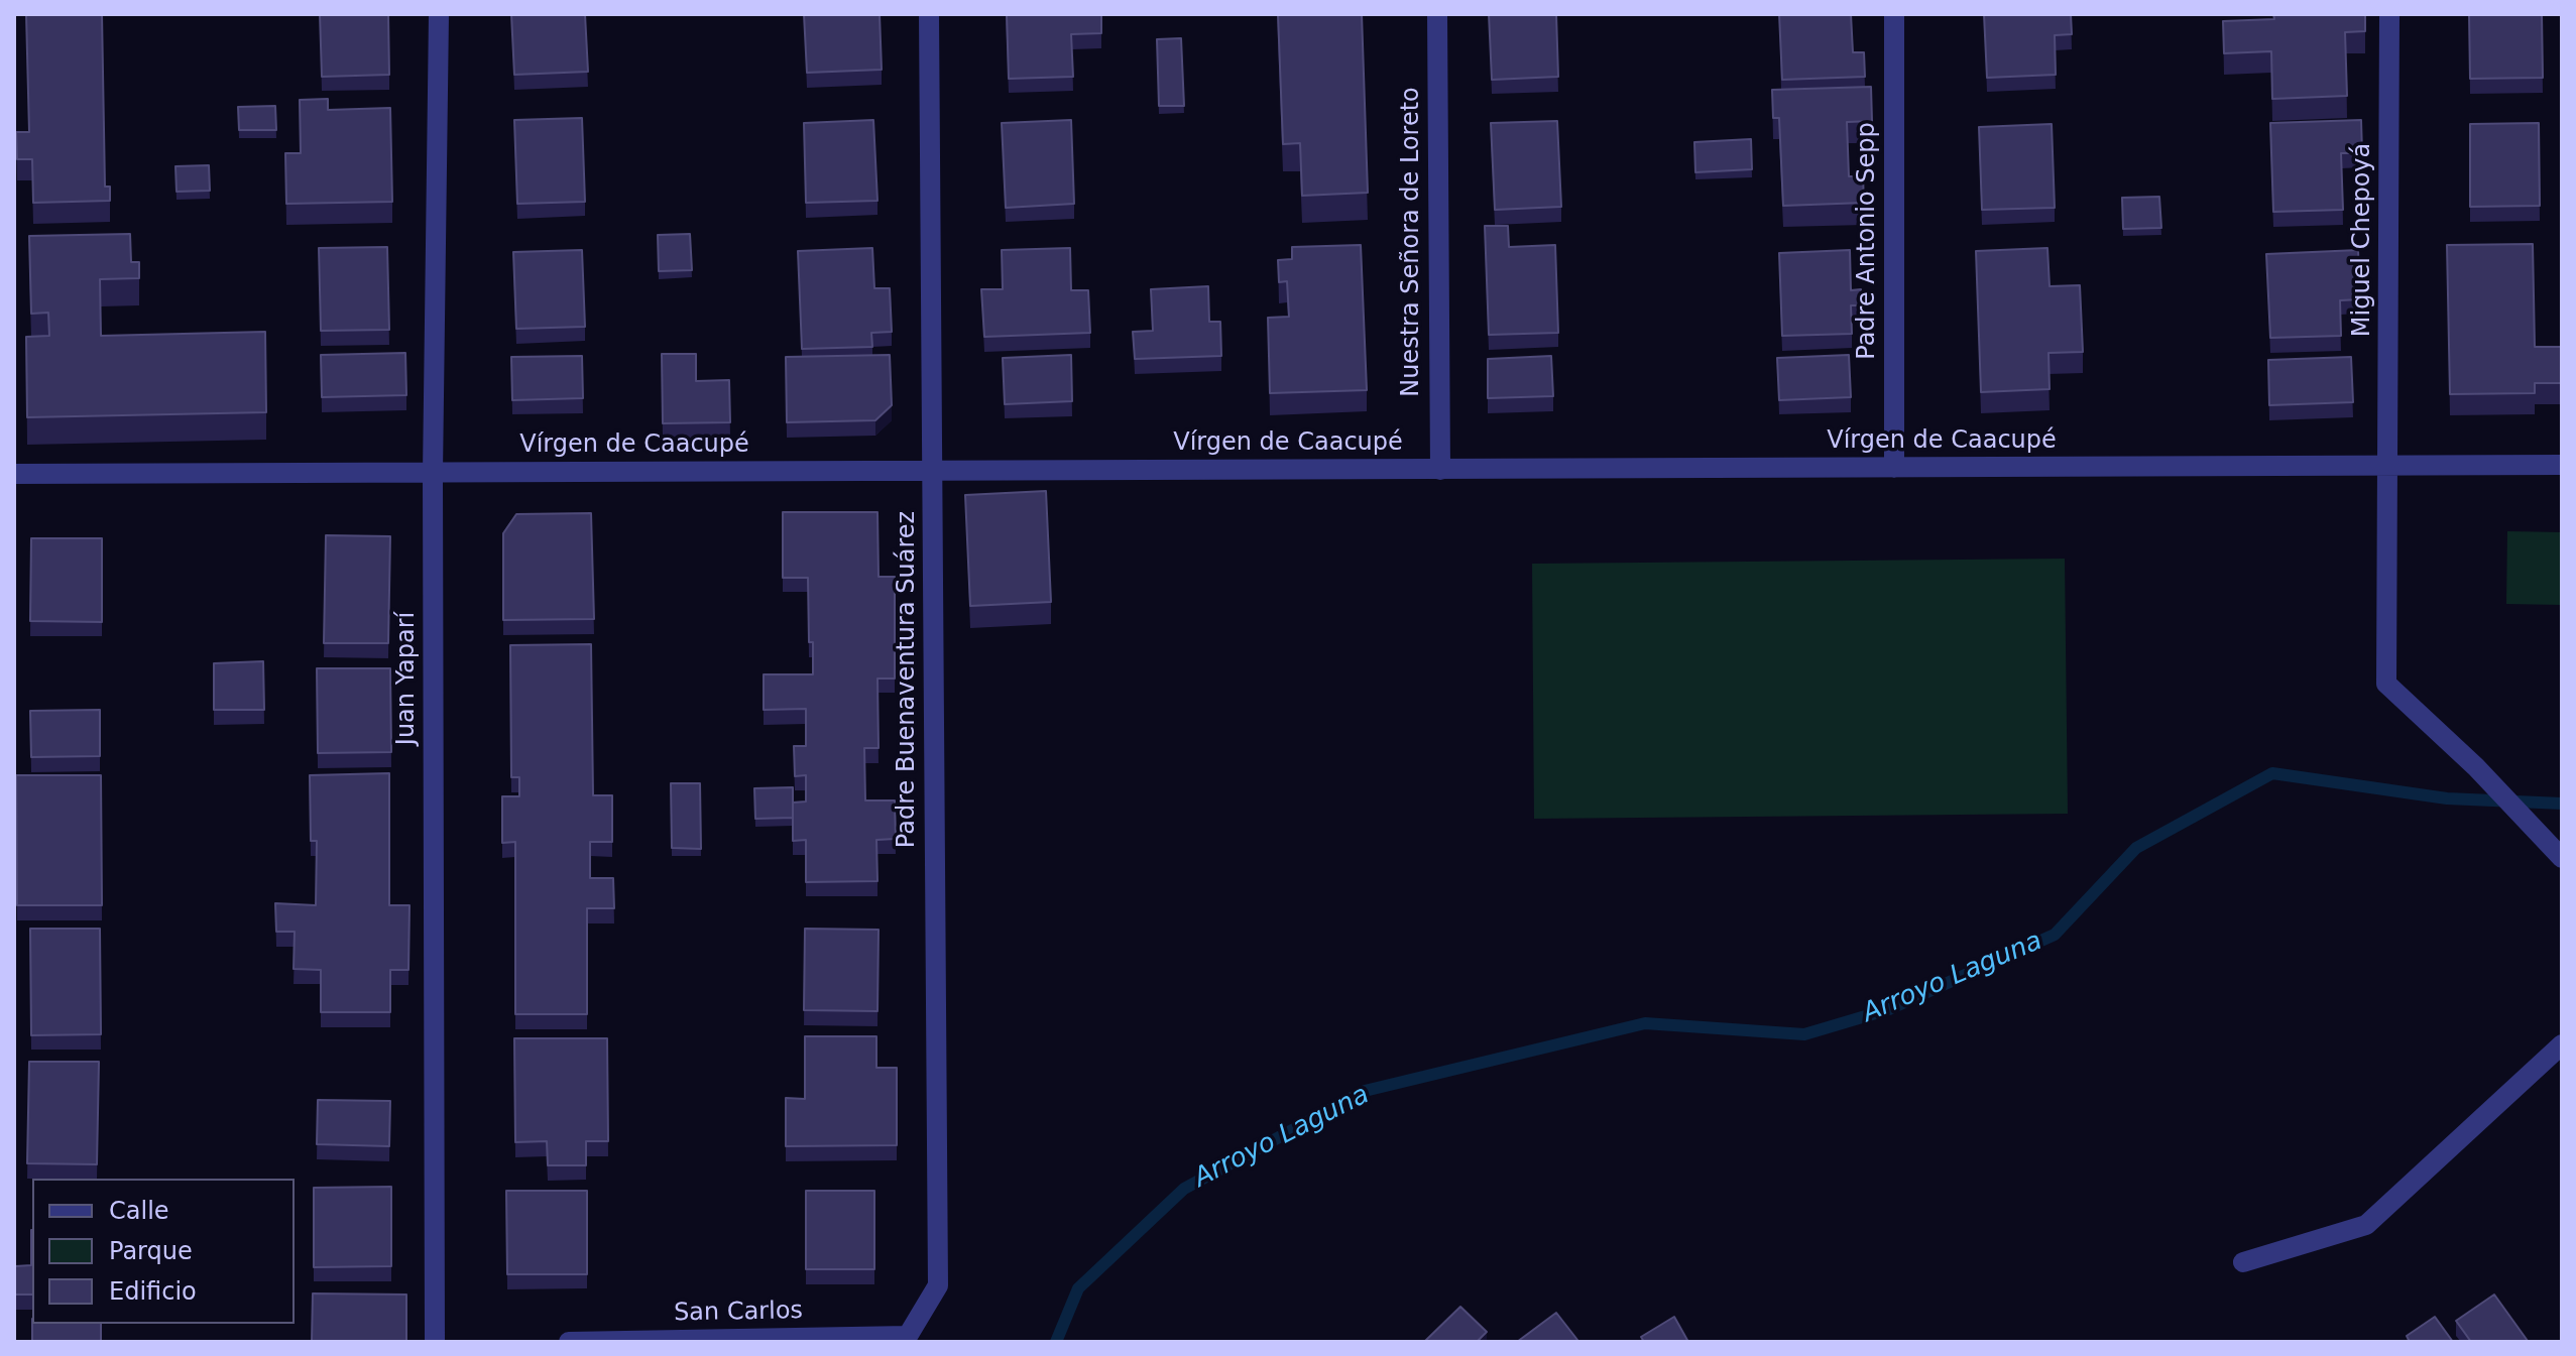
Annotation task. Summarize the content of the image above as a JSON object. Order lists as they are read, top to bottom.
{
  "streets": {
    "street": [
      "Miguel Chepoyá",
      "Padre Antonio Sepp",
      "Nuestra Señora de Loreto",
      "Vírgen de Caacupé",
      "Juan Yaparí",
      "Padre Buenaventura Suárez",
      "San Carlos"
    ]
  },
  "crossings": [
    ["Miguel Chepoyá", "Vírgen de Caacupé"],
    ["Padre Antonio Sepp", "Vírgen de Caacupé"],
    ["Nuestra Señora de Loreto", "Vírgen de Caacupé"],
    ["Vírgen de Caacupé", "Juan Yaparí"],
    ["Vírgen de Caacupé", "Padre Buenaventura Suárez"],
    ["Padre Buenaventura Suárez", "San Carlos"]
  ],
  "water": ["Arroyo Laguna"],
  "legend": ["Calle", "Parque", "Edificio"]
}
